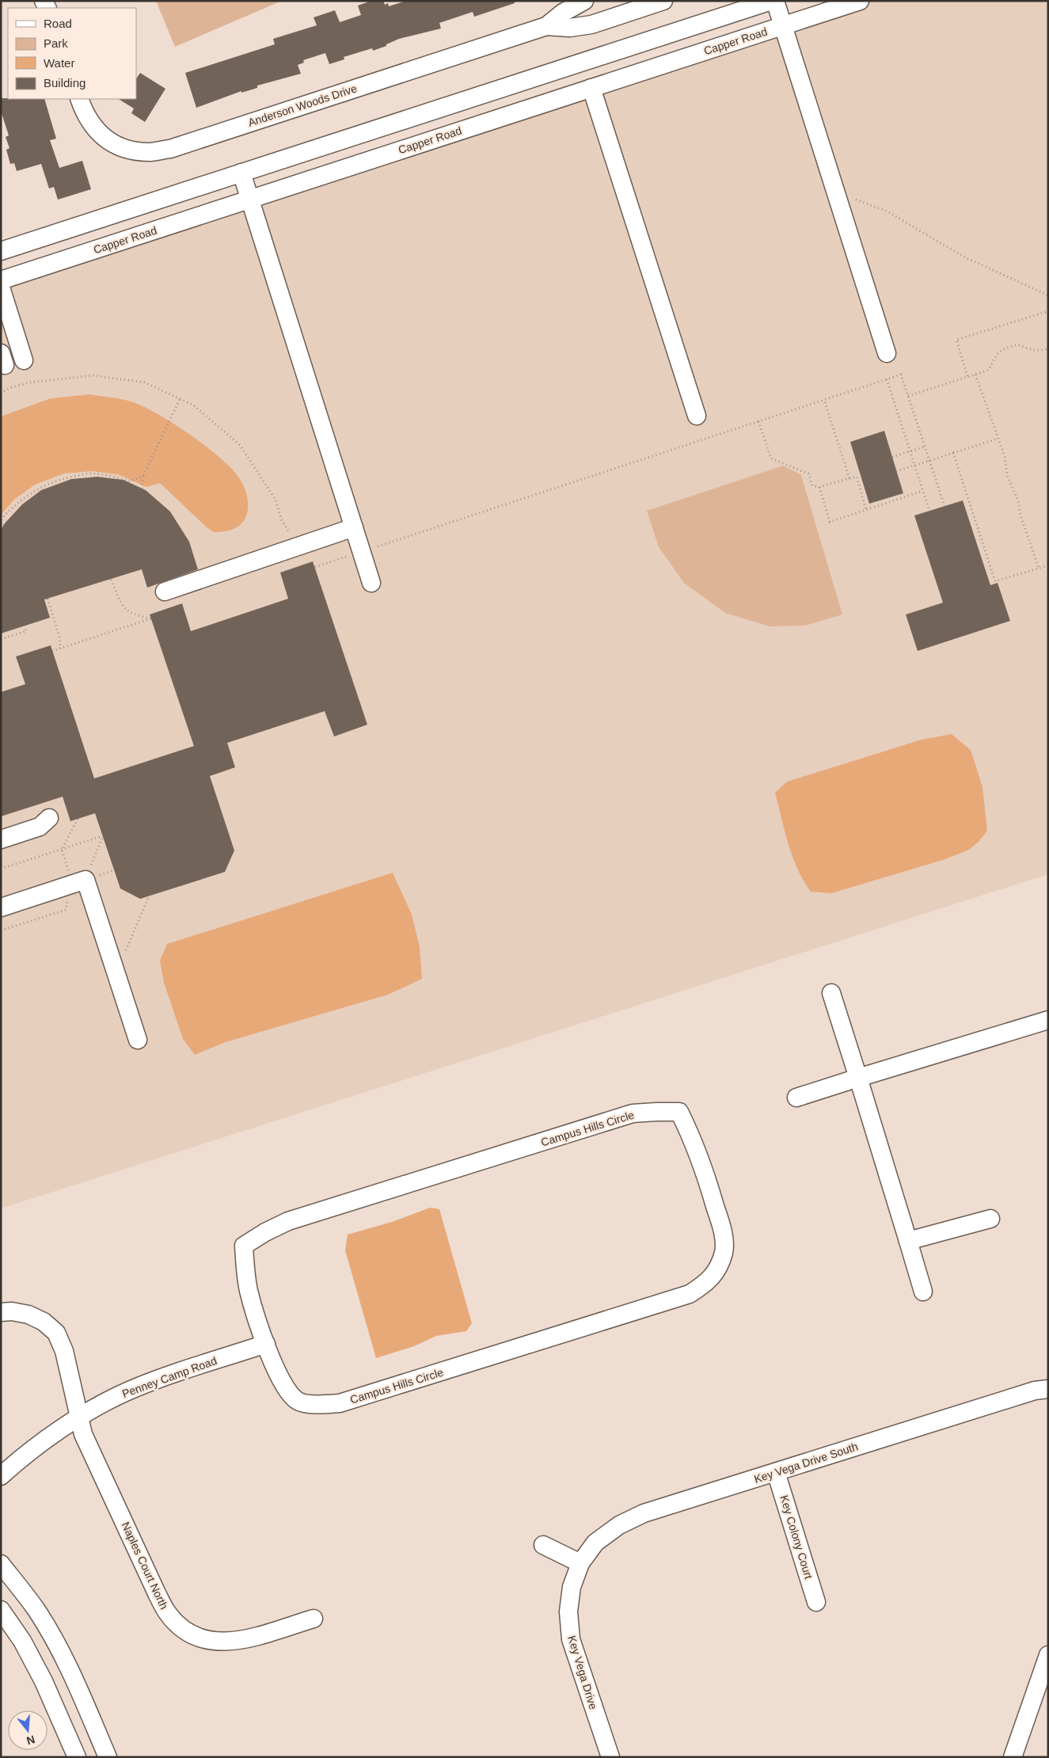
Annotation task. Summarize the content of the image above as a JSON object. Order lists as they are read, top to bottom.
{
  "streets": {
    "street": [
      "Capper Road",
      "Anderson Woods Drive",
      "Campus Hills Circle",
      "Penney Camp Road",
      "Key Vega Drive South",
      "Key Colony Court",
      "Naples Court North",
      "Key Vega Drive"
    ]
  },
  "crossings": [
    ["Campus Hills Circle", "Penney Camp Road"],
    ["Penney Camp Road", "Naples Court North"],
    ["Key Vega Drive South", "Key Colony Court"],
    ["Key Vega Drive South", "Key Vega Drive"]
  ],
  "legend": [
    "Road",
    "Park",
    "Water",
    "Building"
  ],
  "north": "bottom"
}
